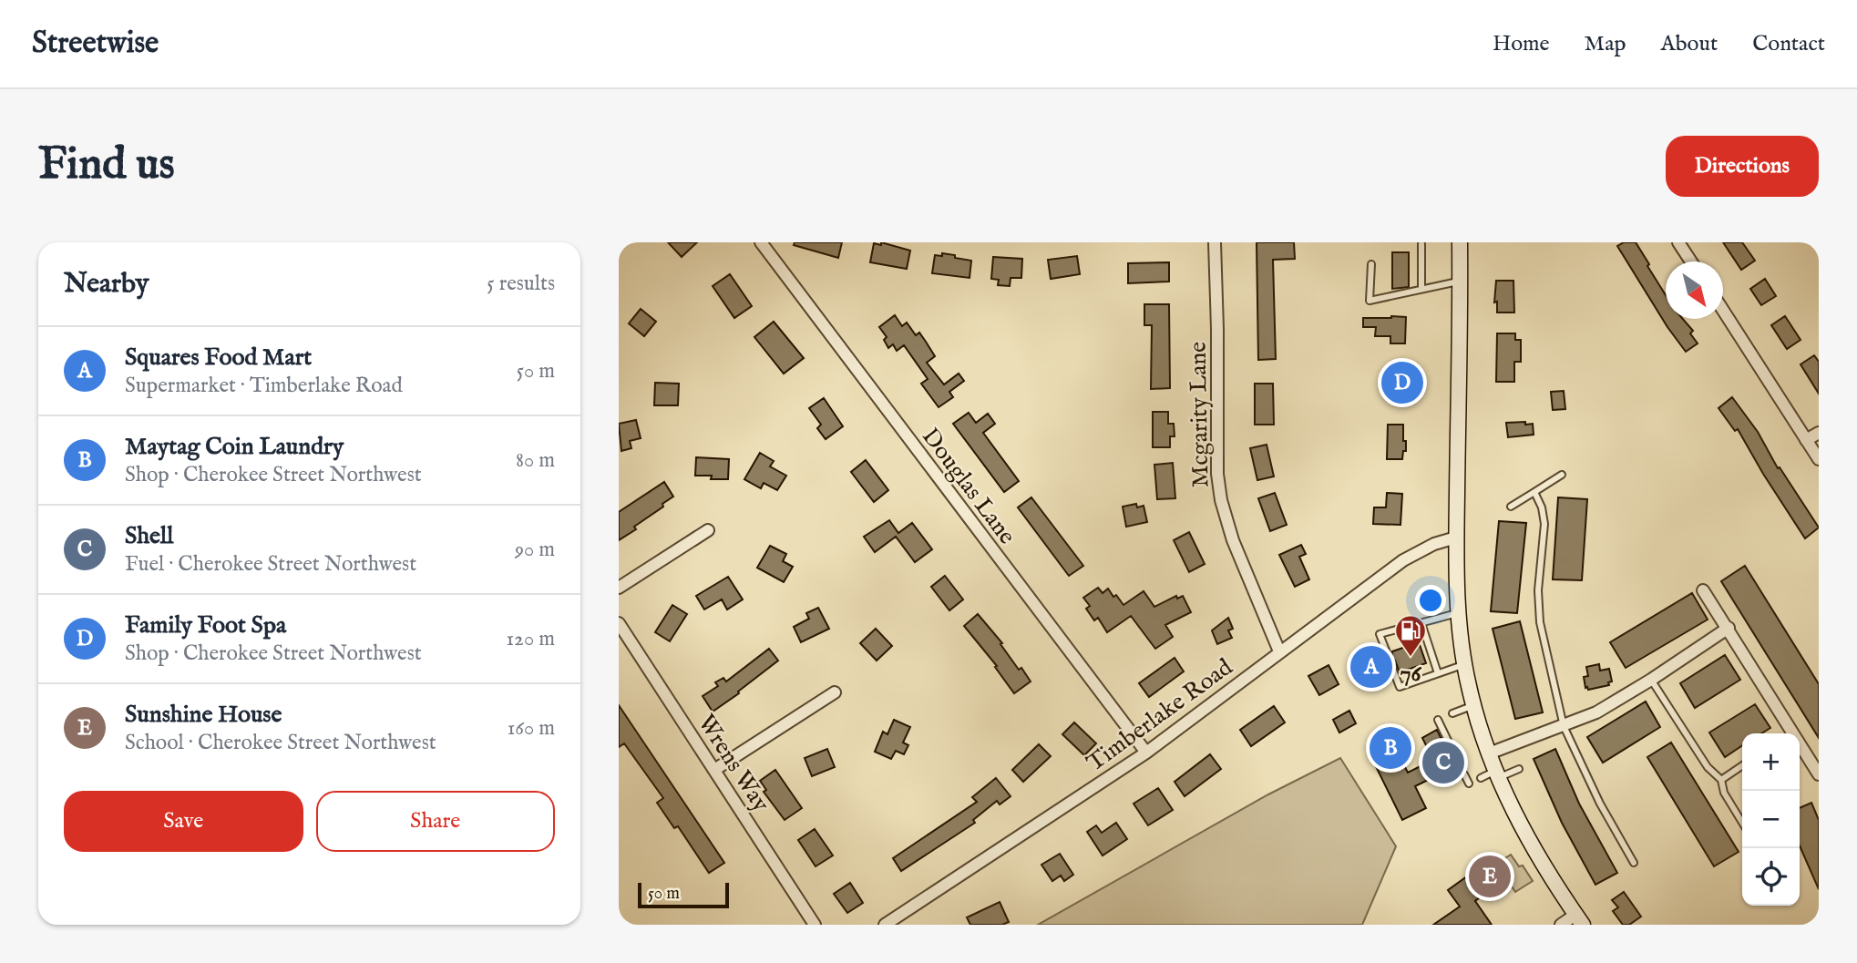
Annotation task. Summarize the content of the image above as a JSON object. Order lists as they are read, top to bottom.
{
  "streets": {
    "street": [
      "Mcgarity Lane",
      "Douglas Lane",
      "Timberlake Road",
      "Wrens Way"
    ]
  },
  "crossings": [
    ["Mcgarity Lane", "Timberlake Road"],
    ["Douglas Lane", "Timberlake Road"]
  ],
  "places": {
    "fuel station": ["76"]
  },
  "scale_bar": "50 m",
  "north": "bottom right",
  "page": {
    "header": "Streetwise",
    "nav": [
      "Home",
      "Map",
      "About",
      "Contact"
    ],
    "buttons": [
      "Directions",
      ["Save", "Share"]
    ],
    "title": "Find us",
    "heading": ["Nearby", "5 results"],
    "list": [
      {
        "mark": "A",
        "name": "Squares Food Mart",
        "note": "Supermarket · Timberlake Road",
        "value": "50 m"
      },
      {
        "mark": "B",
        "name": "Maytag Coin Laundry",
        "note": "Shop · Cherokee Street Northwest",
        "value": "80 m"
      },
      {
        "mark": "C",
        "name": "Shell",
        "note": "Fuel · Cherokee Street Northwest",
        "value": "90 m"
      },
      {
        "mark": "D",
        "name": "Family Foot Spa",
        "note": "Shop · Cherokee Street Northwest",
        "value": "120 m"
      },
      {
        "mark": "E",
        "name": "Sunshine House",
        "note": "School · Cherokee Street Northwest",
        "value": "160 m"
      }
    ],
    "pins": [
      "D",
      "A",
      "B",
      "C",
      "E"
    ],
    "map_buttons": ["+", "−"],
    "scale": "50 m"
  }
}
